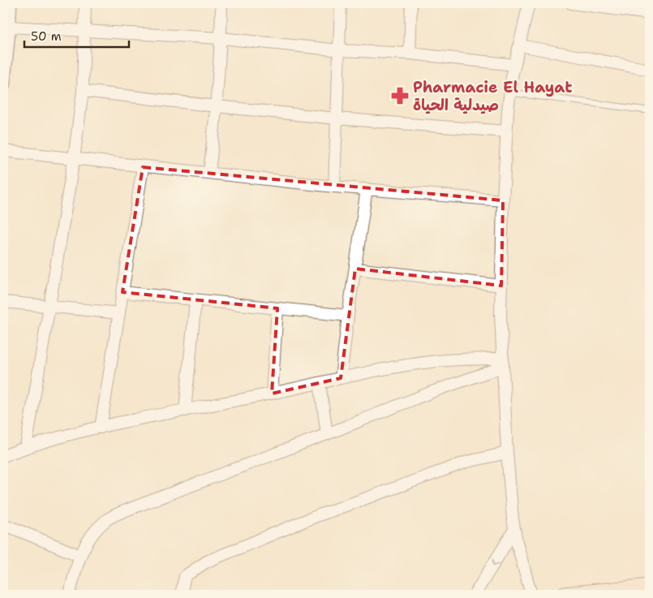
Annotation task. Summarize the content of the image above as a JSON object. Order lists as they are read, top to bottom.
{
  "places": {
    "pharmacy": ["Pharmacie El Hayat صيدلية الحياة"]
  },
  "scale_bar": "50 m"
}
